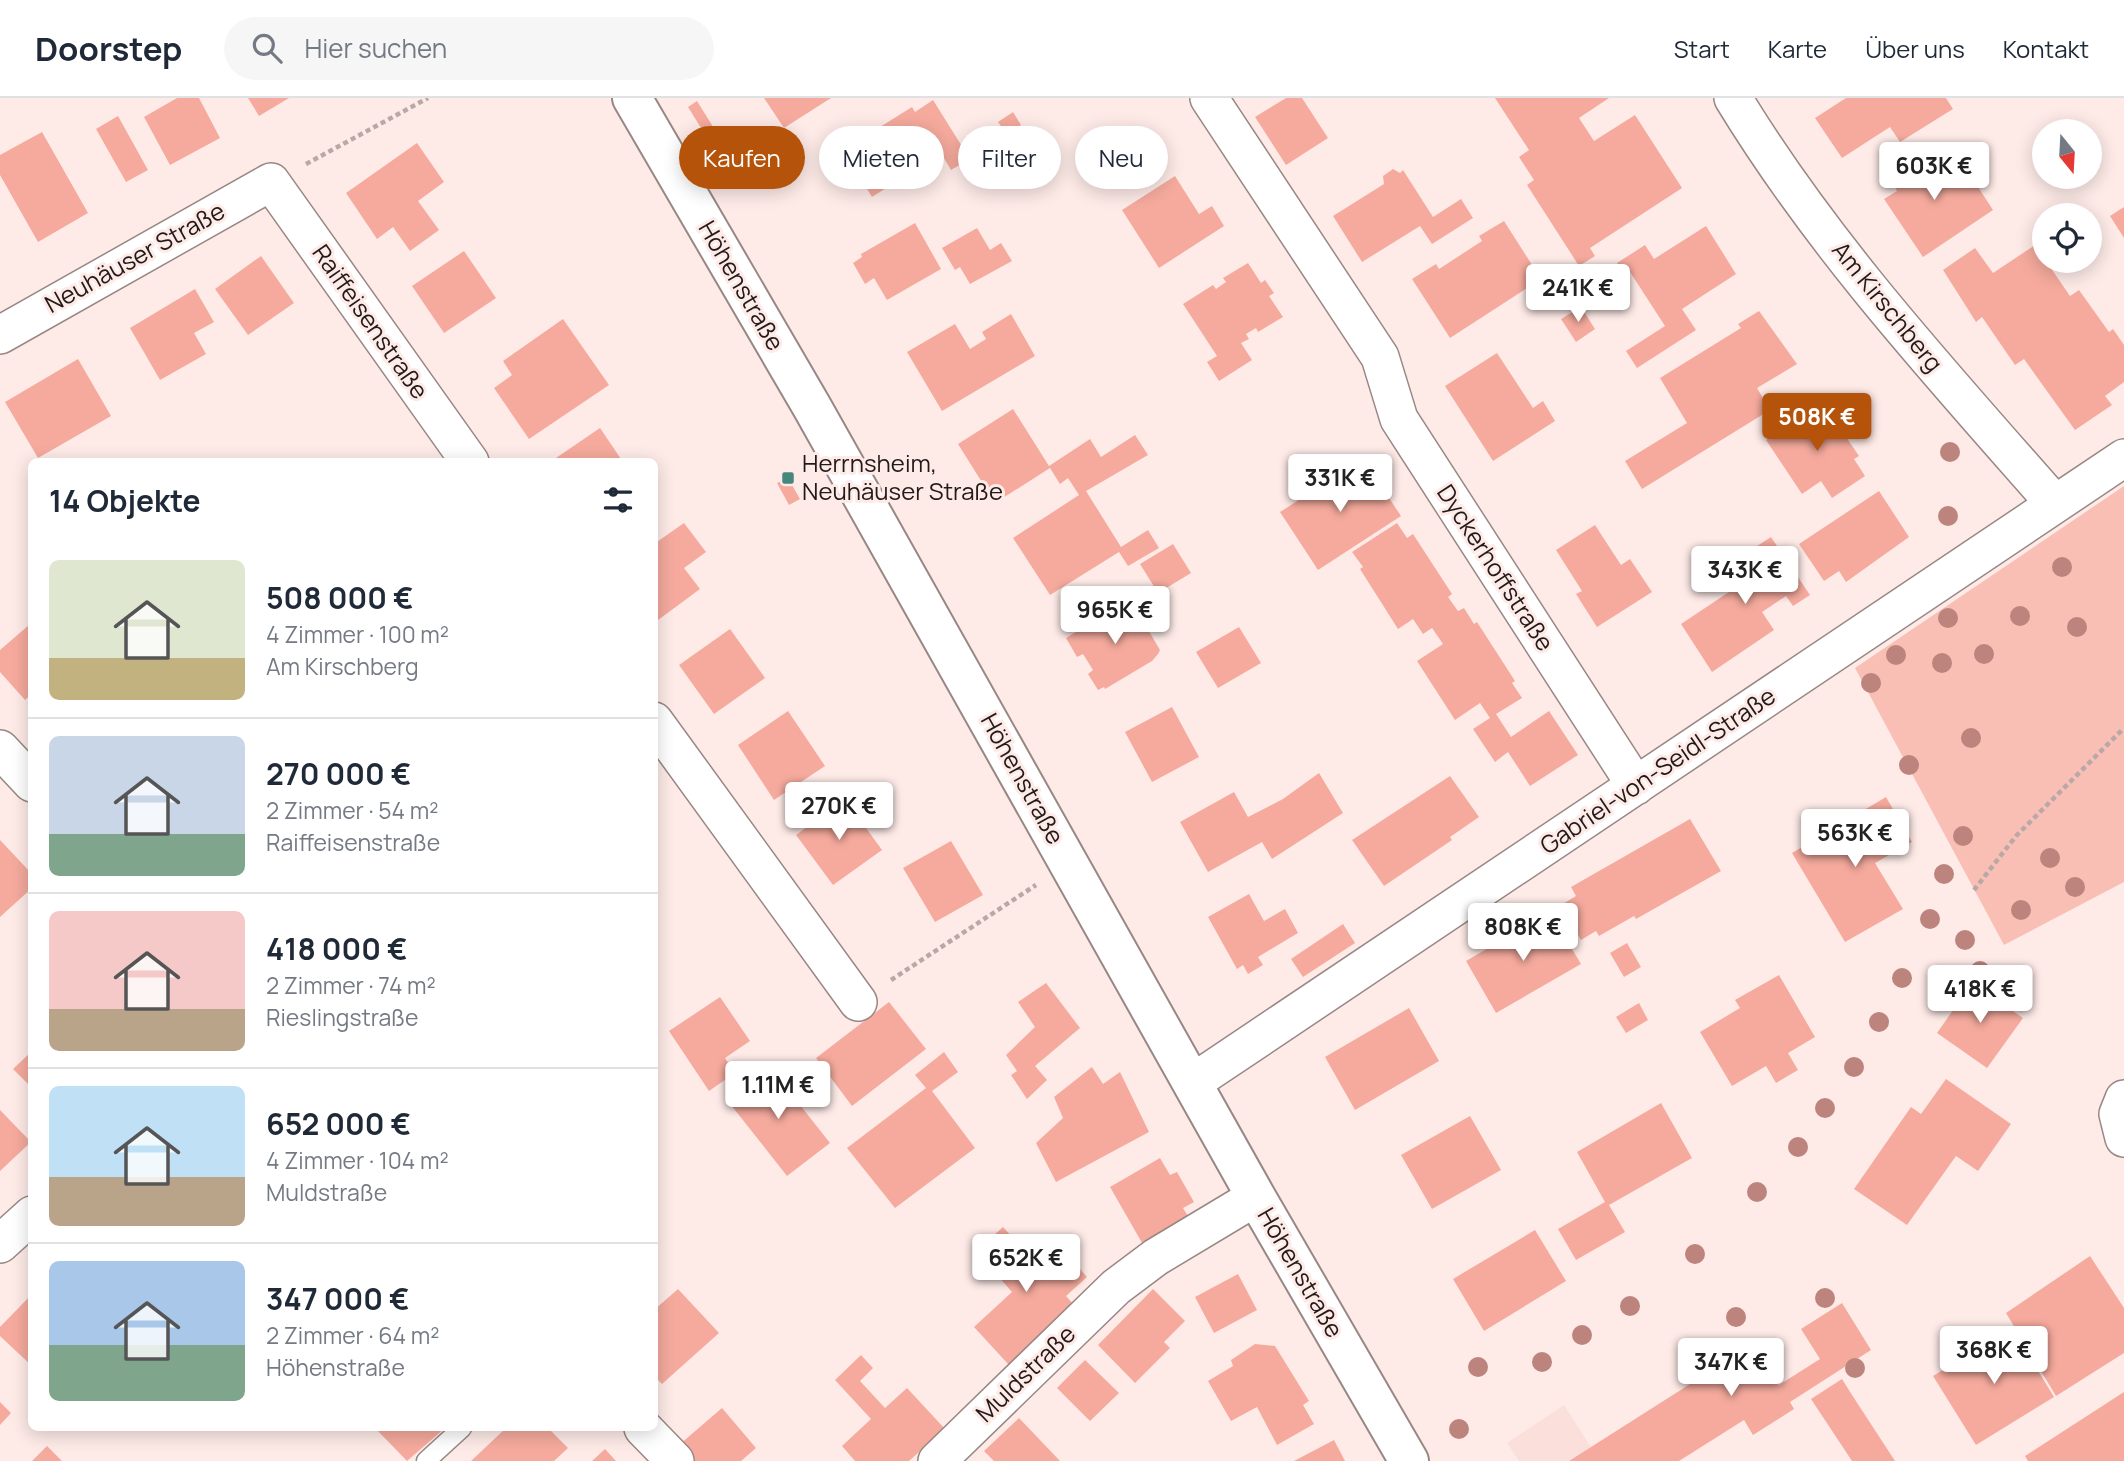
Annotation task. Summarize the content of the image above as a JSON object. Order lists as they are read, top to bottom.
{
  "streets": {
    "main road": ["Höhenstraße"],
    "street": [
      "Neuhäuser Straße",
      "Am Kirschberg",
      "Raiffeisenstraße",
      "Dyckerhoffstraße",
      "Gabriel-von-Seidl-Straße",
      "Muldstraße"
    ]
  },
  "crossings": [
    ["Neuhäuser Straße", "Raiffeisenstraße"],
    ["Höhenstraße", "Gabriel-von-Seidl-Straße"],
    ["Höhenstraße", "Muldstraße"],
    ["Am Kirschberg", "Gabriel-von-Seidl-Straße"],
    ["Dyckerhoffstraße", "Gabriel-von-Seidl-Straße"]
  ],
  "places": {
    "transit": ["Herrnsheim, Neuhäuser Straße"]
  },
  "north": "bottom",
  "page": {
    "header": "Doorstep",
    "search": "Hier suchen",
    "nav": [
      "Start",
      "Karte",
      "Über uns",
      "Kontakt"
    ],
    "chip": [
      "Kaufen",
      "Mieten",
      "Filter",
      "Neu"
    ],
    "price": [
      "603K €",
      "241K €",
      "508K €",
      "331K €",
      "343K €",
      "965K €",
      "270K €",
      "563K €",
      "808K €",
      "418K €",
      "1.11M €",
      "652K €",
      "368K €",
      "347K €"
    ],
    "heading": "14 Objekte",
    "list": [
      {
        "name": "508 000 €",
        "note": "4 Zimmer · 100 m² · Am Kirschberg"
      },
      {
        "name": "270 000 €",
        "note": "2 Zimmer · 54 m² · Raiffeisenstraße"
      },
      {
        "name": "418 000 €",
        "note": "2 Zimmer · 74 m² · Rieslingstraße"
      },
      {
        "name": "652 000 €",
        "note": "4 Zimmer · 104 m² · Muldstraße"
      },
      {
        "name": "347 000 €",
        "note": "2 Zimmer · 64 m² · Höhenstraße"
      }
    ]
  }
}
